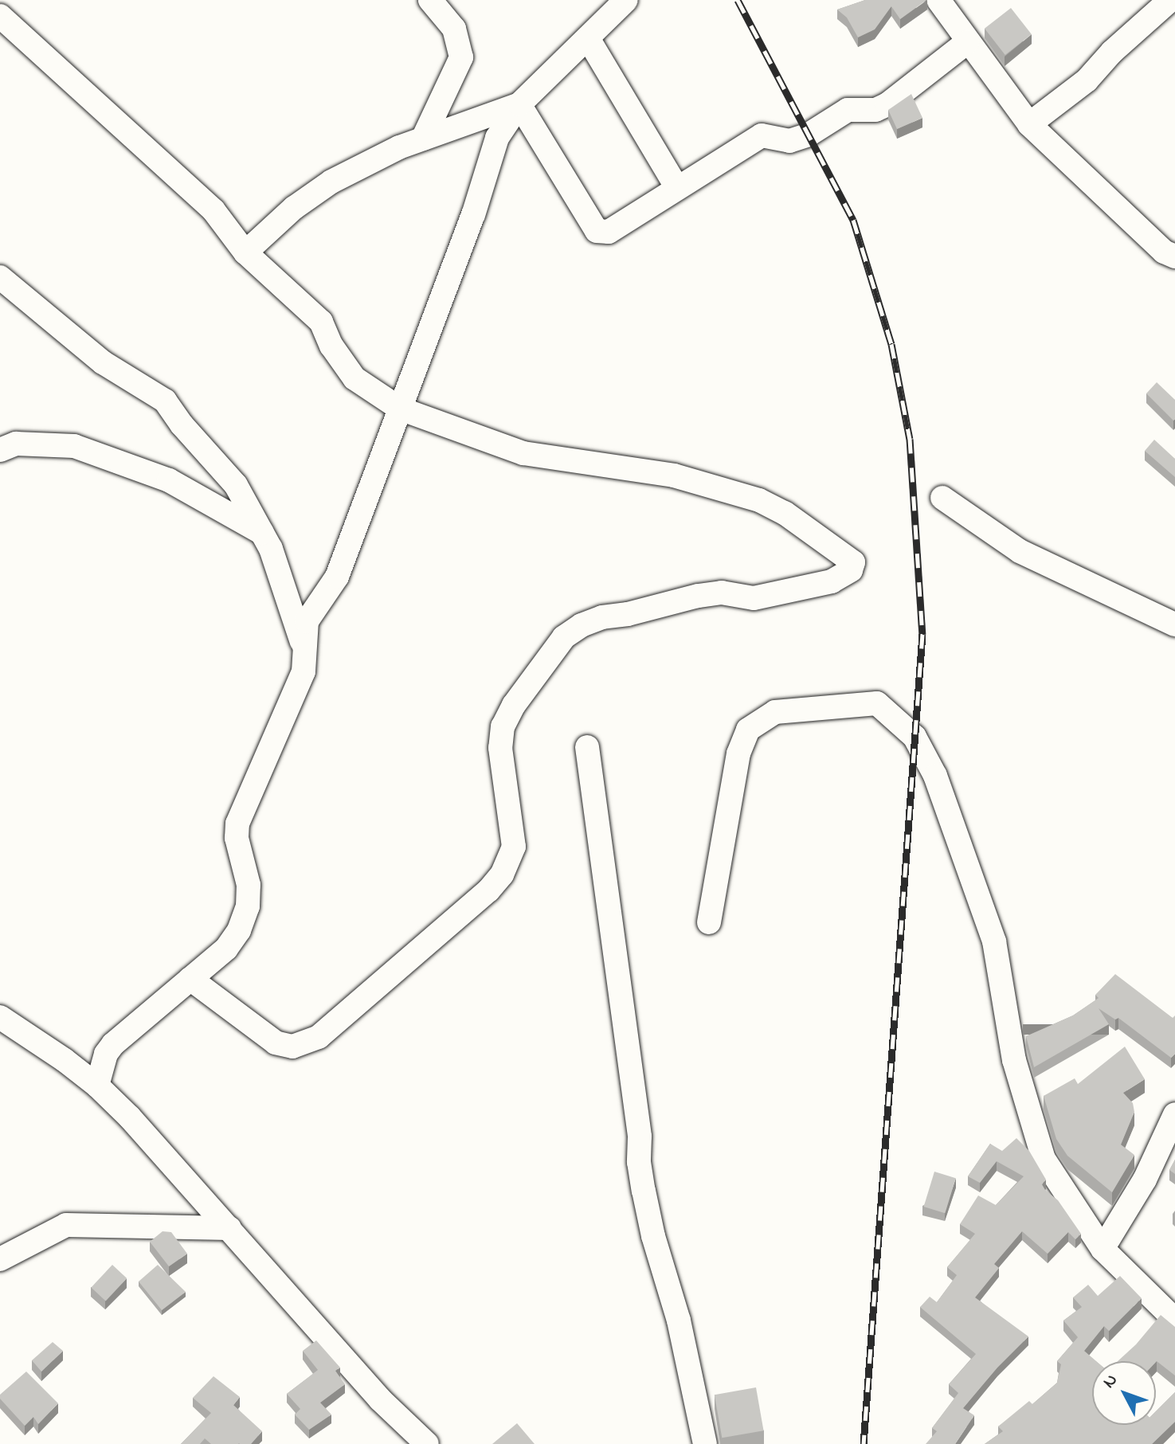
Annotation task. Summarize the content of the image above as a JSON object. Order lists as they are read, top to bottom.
{
  "north": "top left"
}
